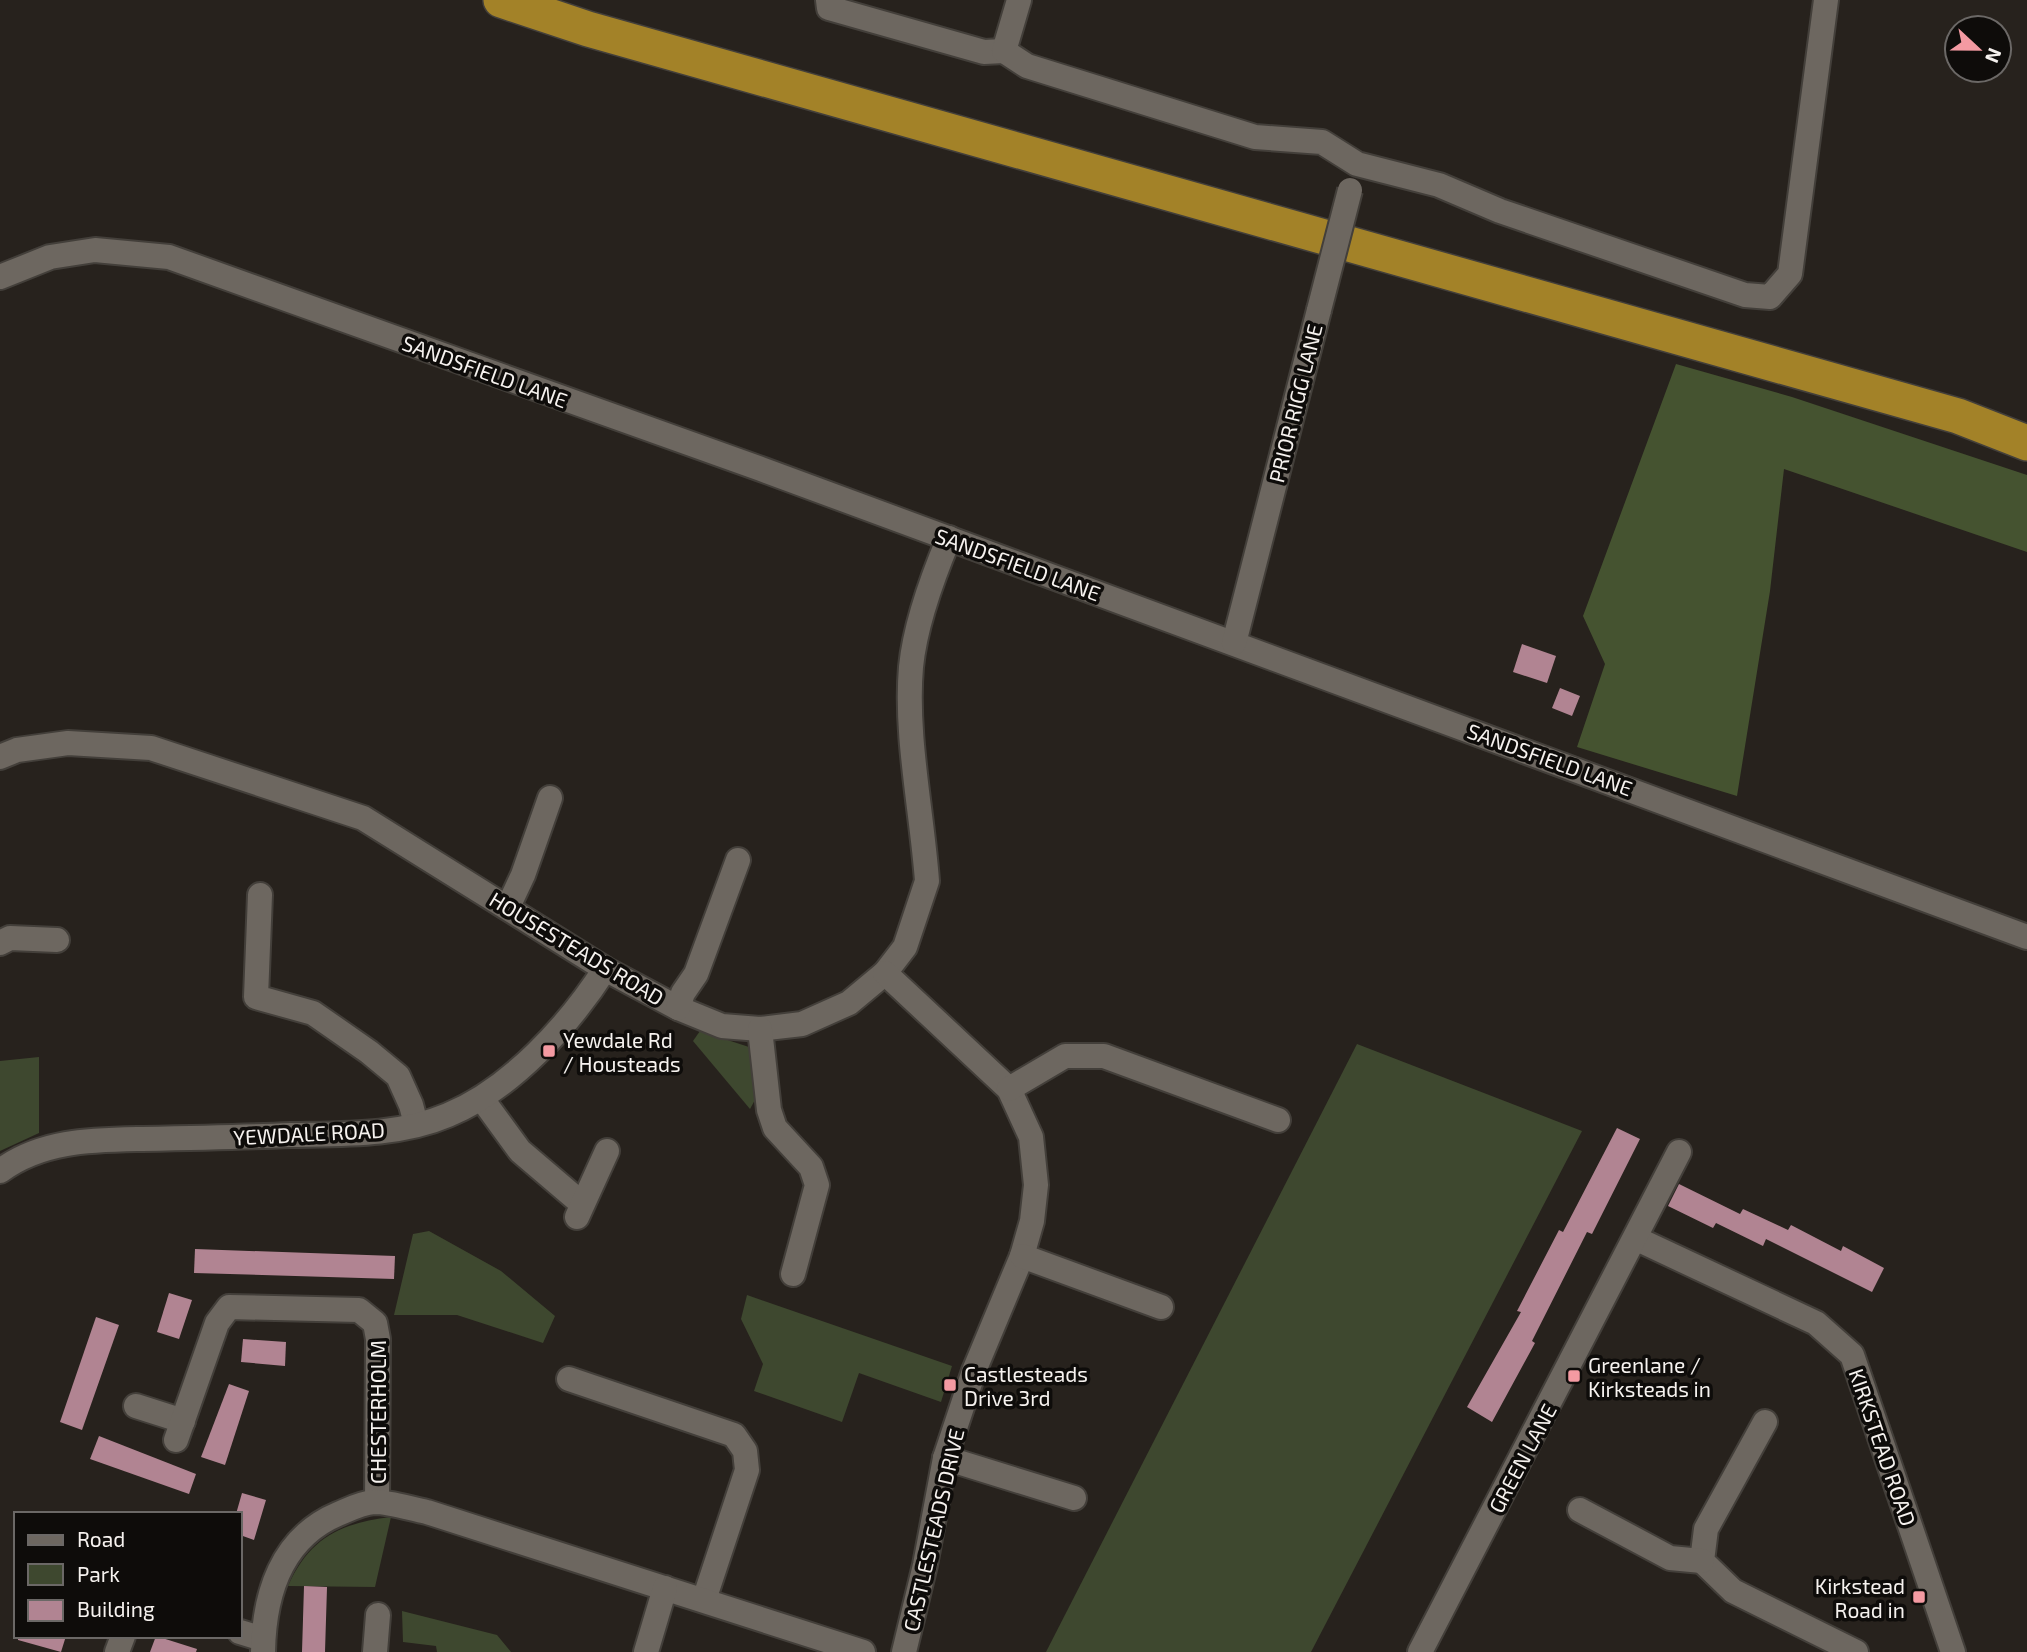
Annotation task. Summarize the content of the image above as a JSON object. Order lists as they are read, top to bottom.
{
  "streets": {
    "street": [
      "SANDSFIELD LANE",
      "PRIOR RIGG LANE",
      "HOUSESTEADS ROAD",
      "YEWDALE ROAD",
      "CHESTERHOLM",
      "KIRKSTEAD ROAD",
      "GREEN LANE",
      "CASTLESTEADS DRIVE"
    ]
  },
  "crossings": [
    ["SANDSFIELD LANE", "PRIOR RIGG LANE"],
    ["SANDSFIELD LANE", "HOUSESTEADS ROAD"],
    ["HOUSESTEADS ROAD", "YEWDALE ROAD"],
    ["HOUSESTEADS ROAD", "CASTLESTEADS DRIVE"],
    ["KIRKSTEAD ROAD", "GREEN LANE"]
  ],
  "places": {
    "transit": [
      "Yewdale Rd / Housteads",
      "Greenlane / Kirksteads in",
      "Castlesteads Drive 3rd",
      "Kirkstead Road in"
    ]
  },
  "legend": ["Road", "Park", "Building"],
  "north": "right"
}
